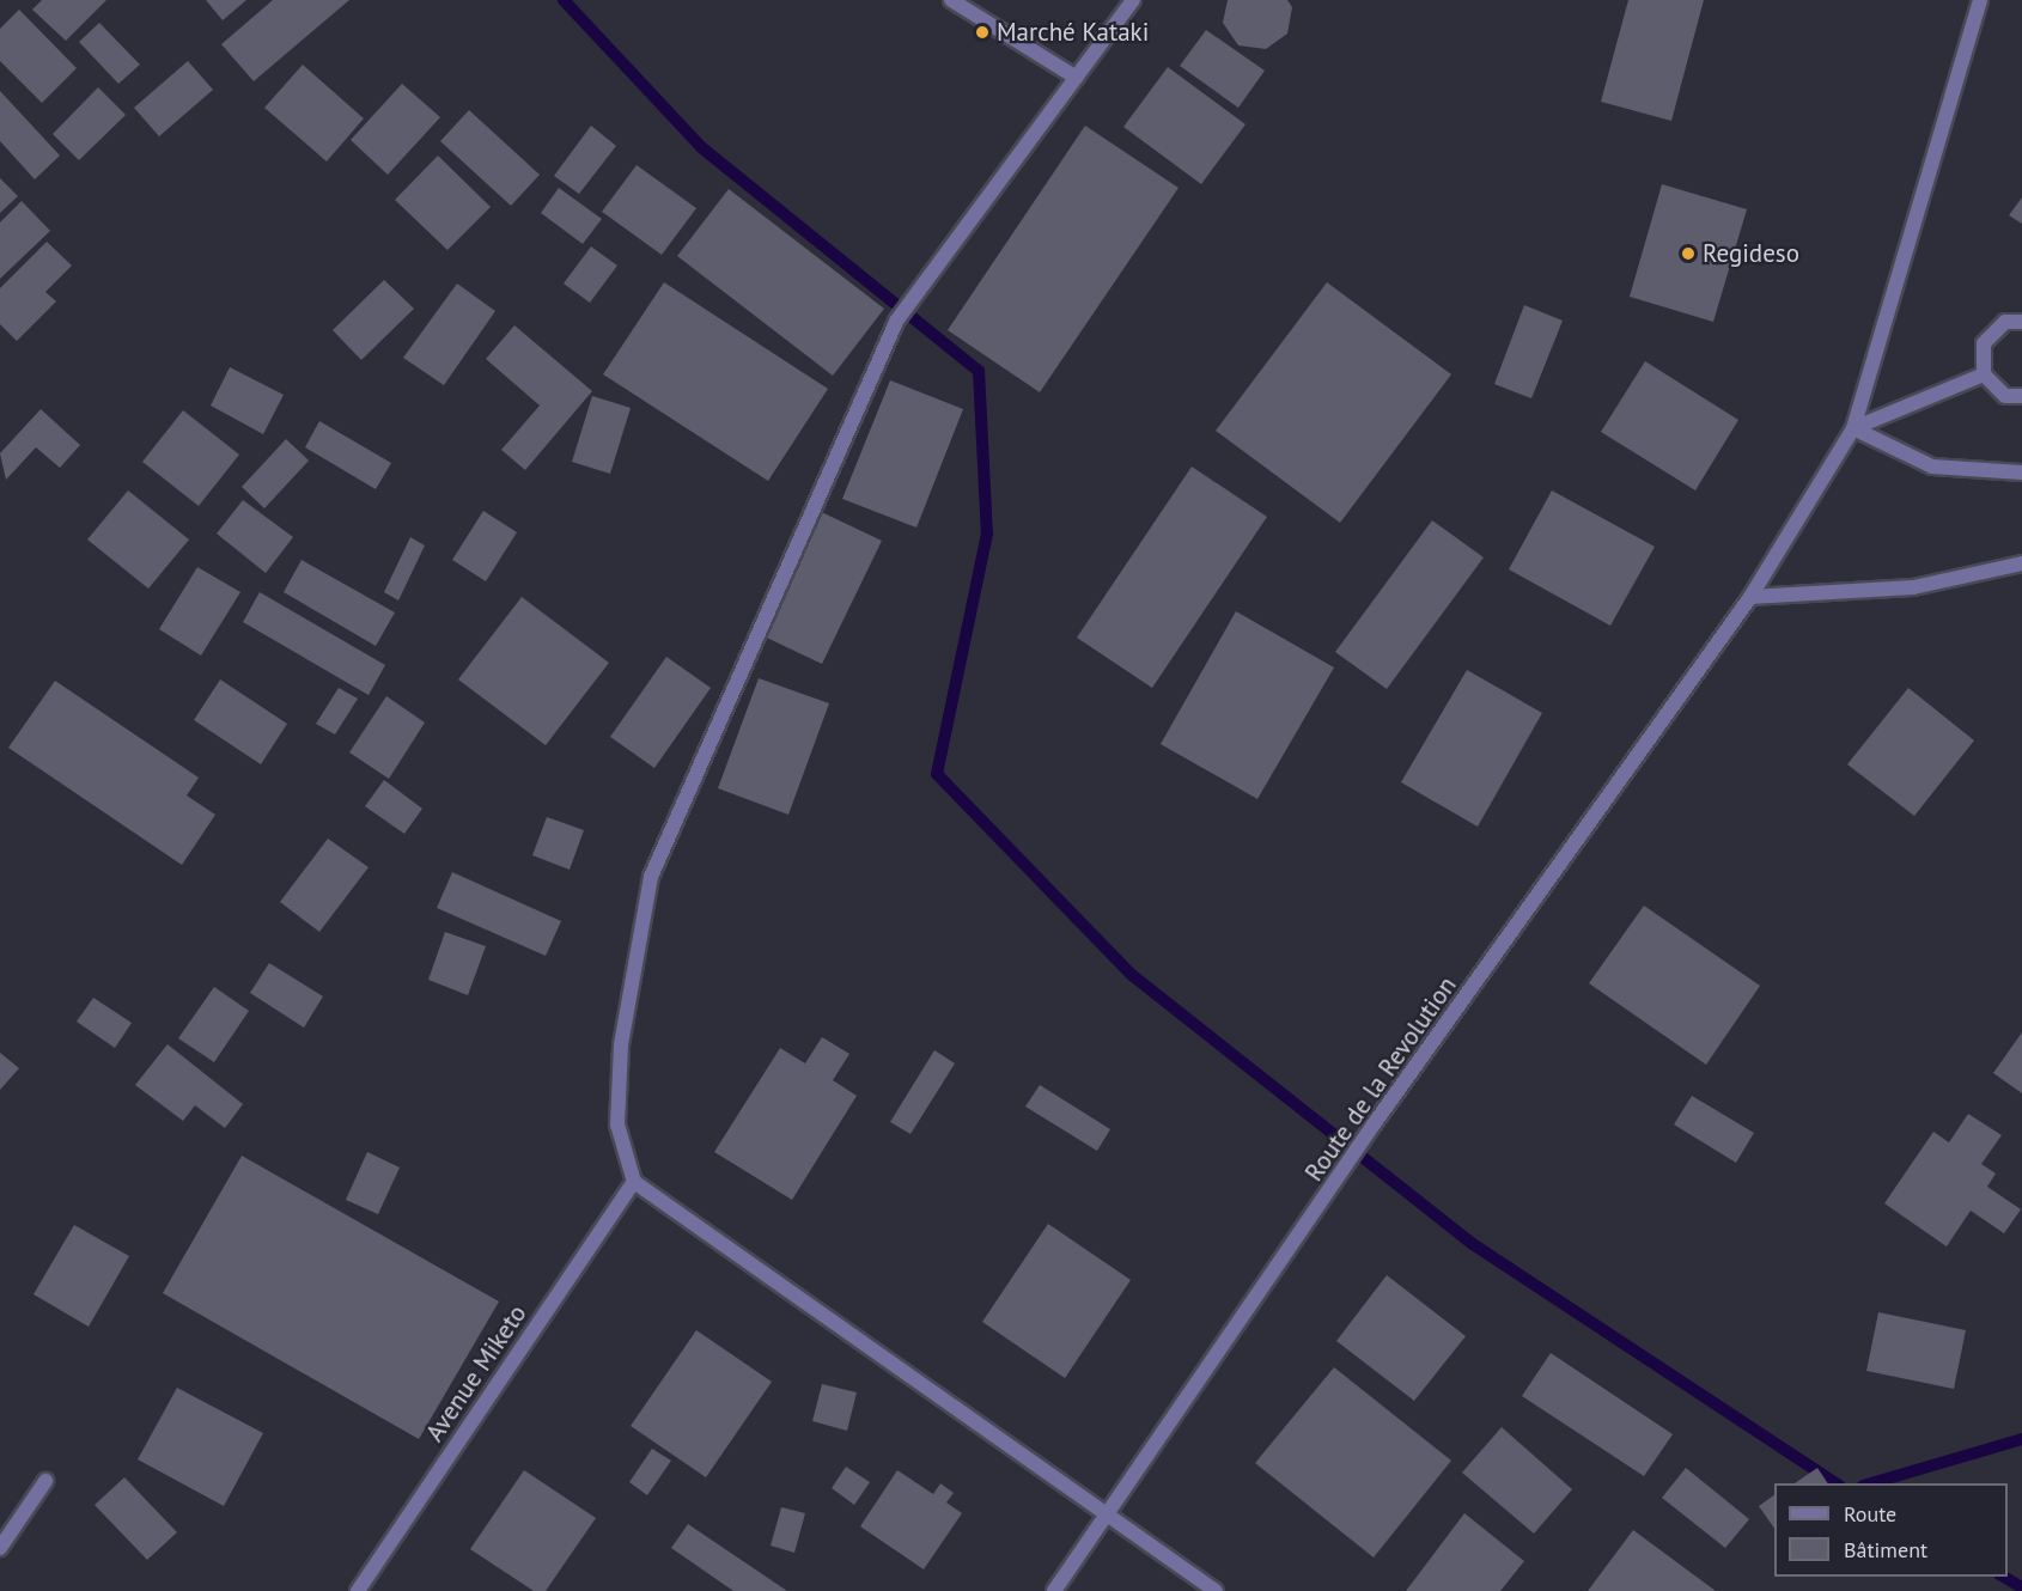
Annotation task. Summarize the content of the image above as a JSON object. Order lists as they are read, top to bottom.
{
  "streets": {
    "street": ["Route de la Revolution", "Avenue Miketo"]
  },
  "places": ["Marché Kataki", "Regideso"],
  "legend": ["Route", "Bâtiment"]
}
